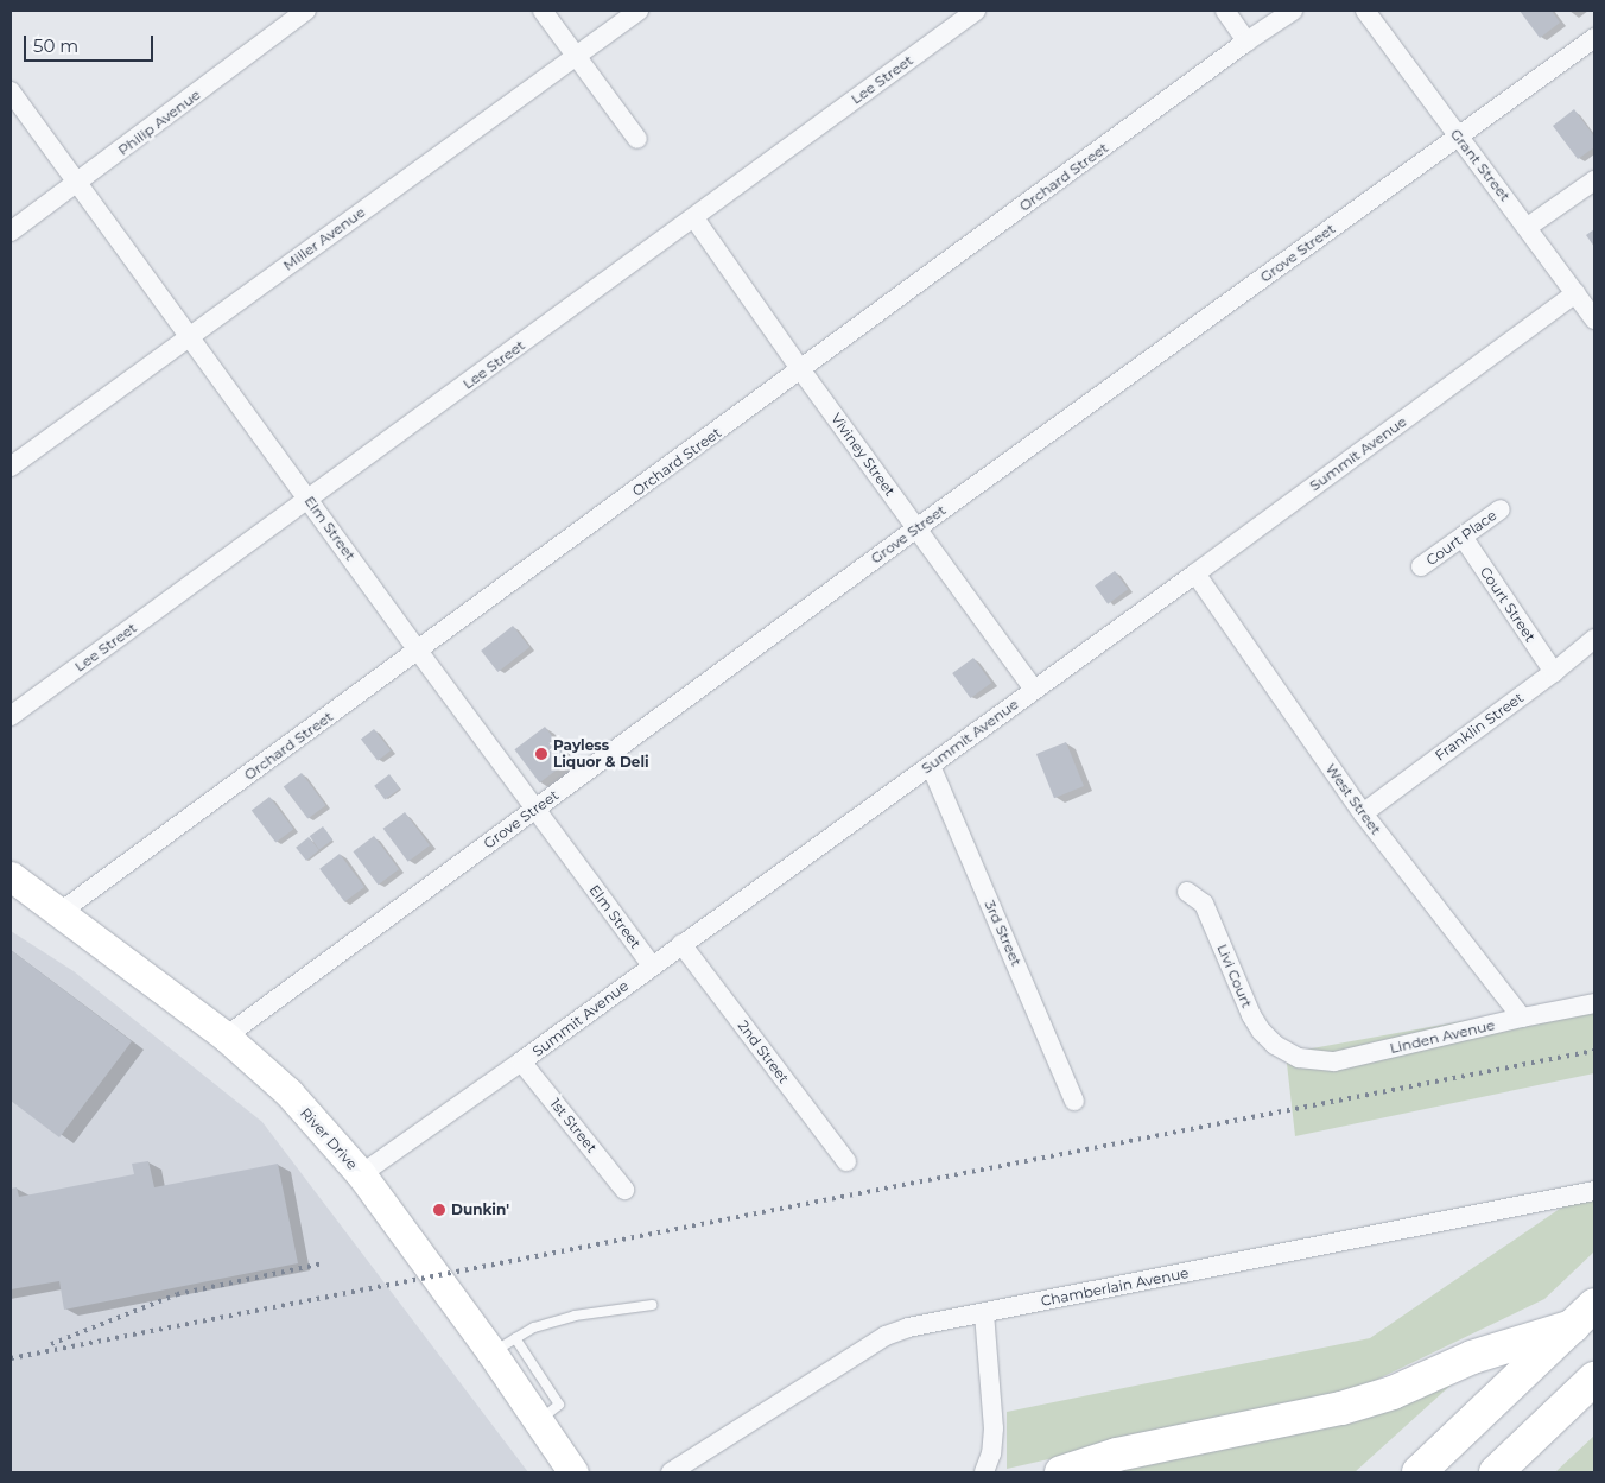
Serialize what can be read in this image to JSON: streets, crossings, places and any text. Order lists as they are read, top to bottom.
{
  "streets": {
    "main road": ["River Drive"],
    "street": [
      "Lee Street",
      "Philip Avenue",
      "Grant Street",
      "Orchard Street",
      "Miller Avenue",
      "Grove Street",
      "Summit Avenue",
      "Viviney Street",
      "Elm Street",
      "Court Place",
      "Court Street",
      "Franklin Street",
      "West Street",
      "3rd Street",
      "Livi Court",
      "Linden Avenue",
      "2nd Street",
      "1st Street",
      "Chamberlain Avenue"
    ]
  },
  "crossings": [
    ["Lee Street", "Viviney Street"],
    ["Lee Street", "Elm Street"],
    ["Philip Avenue", "Elm Street"],
    ["Grant Street", "Grove Street"],
    ["Grant Street", "Summit Avenue"],
    ["Orchard Street", "Viviney Street"],
    ["Orchard Street", "Elm Street"],
    ["Orchard Street", "River Drive"],
    ["Miller Avenue", "Elm Street"],
    ["Grove Street", "Viviney Street"],
    ["Grove Street", "Elm Street"],
    ["Grove Street", "River Drive"],
    ["Summit Avenue", "Viviney Street"],
    ["Summit Avenue", "Elm Street"],
    ["Summit Avenue", "West Street"],
    ["Summit Avenue", "3rd Street"],
    ["Summit Avenue", "2nd Street"],
    ["Summit Avenue", "1st Street"],
    ["Summit Avenue", "River Drive"],
    ["Court Place", "Court Street"],
    ["Court Street", "Franklin Street"],
    ["Franklin Street", "West Street"],
    ["West Street", "Linden Avenue"],
    ["Livi Court", "Linden Avenue"]
  ],
  "places": ["Payless Liquor & Deli", "Dunkin'"],
  "scale_bar": "50 m"
}
